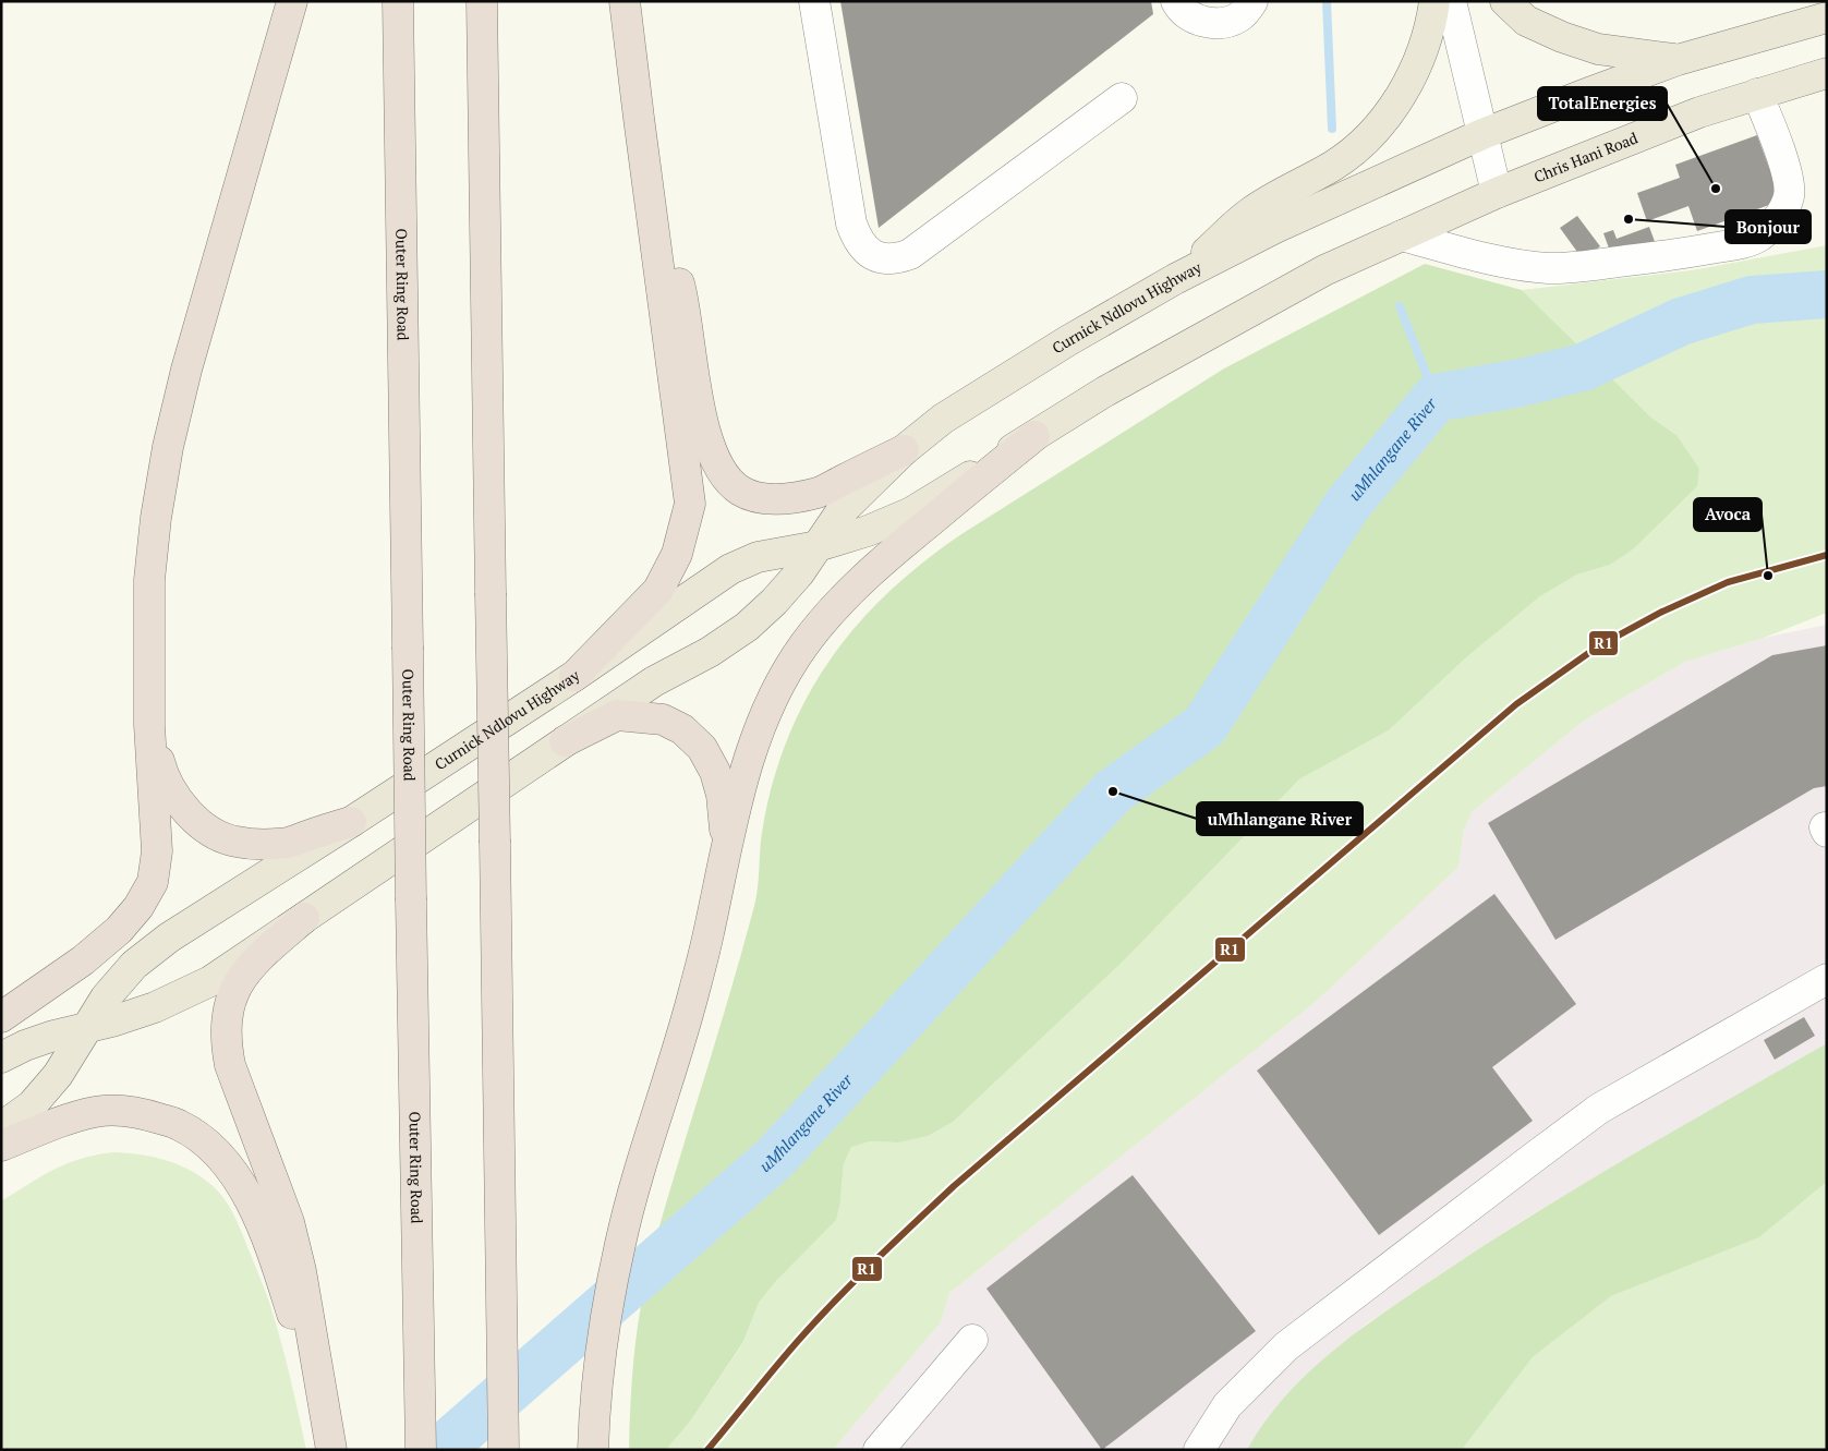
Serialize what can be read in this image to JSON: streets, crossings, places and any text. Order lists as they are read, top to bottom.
{
  "streets": {
    "highway": ["Outer Ring Road"],
    "main road": ["Chris Hani Road", "Curnick Ndlovu Highway"]
  },
  "crossings": [
    ["Chris Hani Road", "Curnick Ndlovu Highway"]
  ],
  "water": ["uMhlangane River"],
  "places": [
    "TotalEnergies",
    "Bonjour",
    "Avoca",
    "uMhlangane River"
  ],
  "lines": ["transit line R1"]
}
